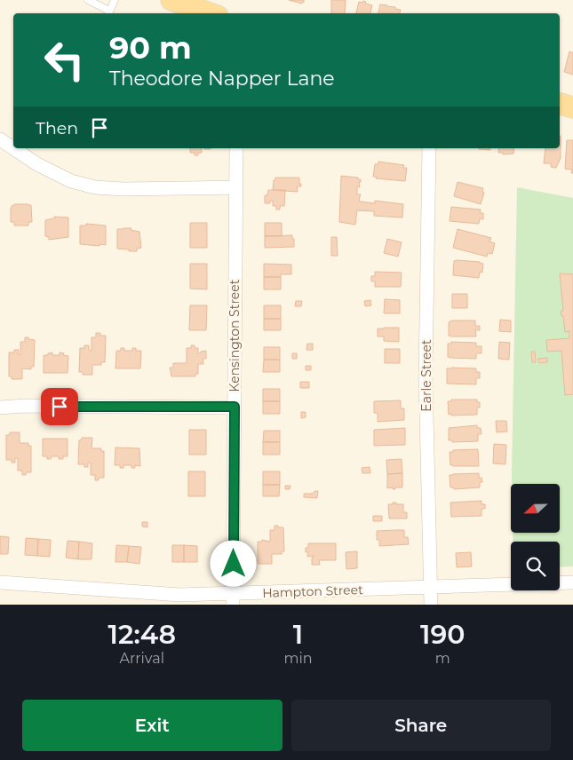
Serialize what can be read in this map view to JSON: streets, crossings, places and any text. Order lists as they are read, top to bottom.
{
  "streets": {
    "street": ["Kensington Street", "Earle Street", "Hampton Street"]
  },
  "crossings": [
    ["Kensington Street", "Hampton Street"],
    ["Earle Street", "Hampton Street"]
  ],
  "north": "left",
  "page": {
    "turn": ["90 m", "Theodore Napper Lane"],
    "then": "Then",
    "eta": [
      "12:48",
      "Arrival",
      "1",
      "min",
      "190",
      "m"
    ],
    "buttons": ["Exit", "Share"]
  }
}
